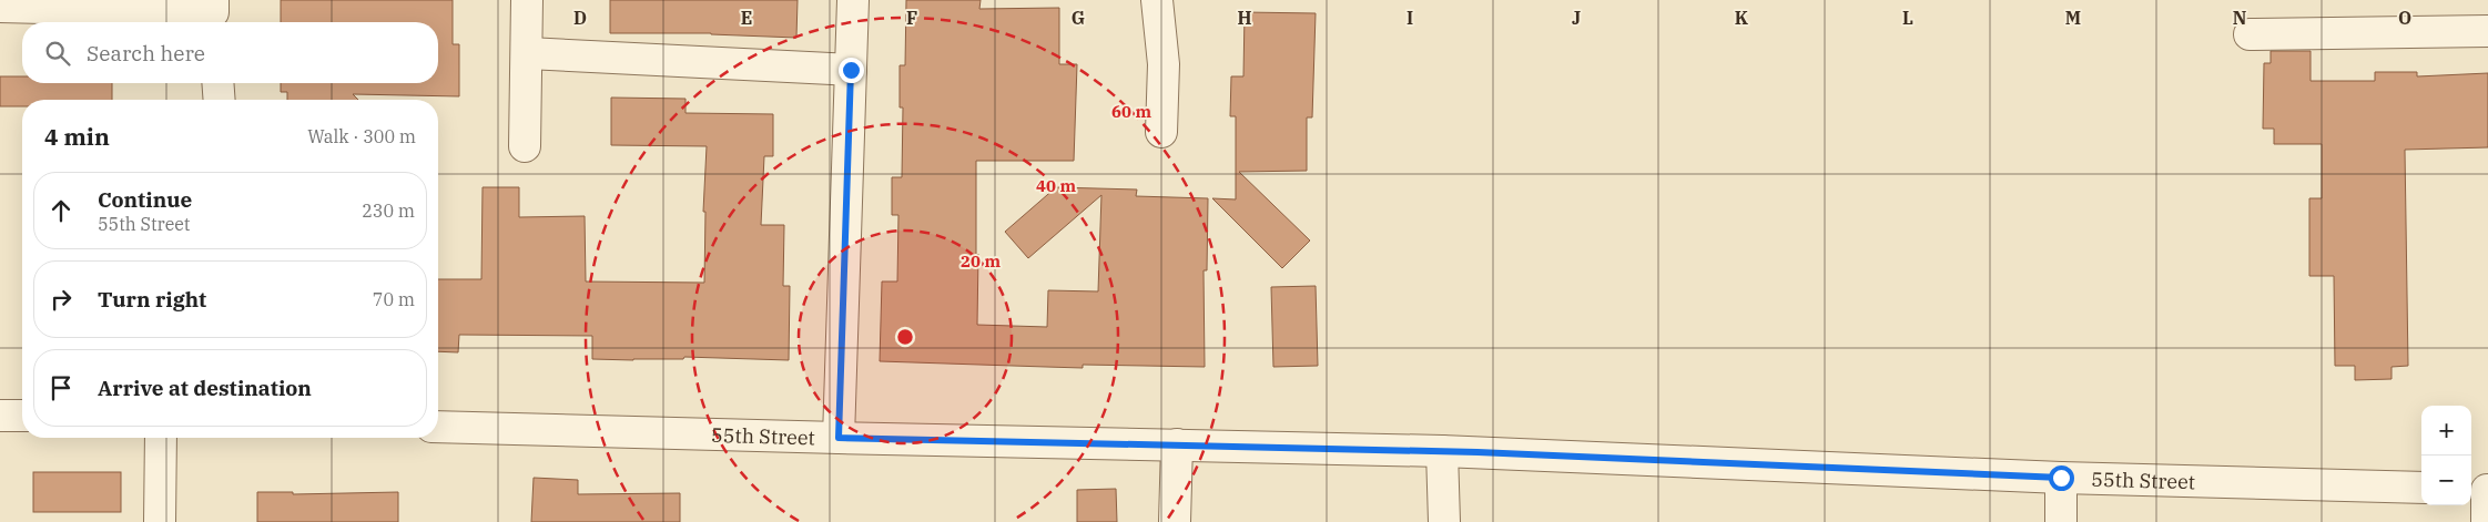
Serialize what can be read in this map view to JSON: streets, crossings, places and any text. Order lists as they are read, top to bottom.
{
  "streets": {
    "street": ["55th Street"]
  },
  "page": {
    "search": "Search here",
    "heading": ["4 min", "Walk · 300 m"],
    "list": [
      ["Continue", "55th Street", "230 m"],
      ["Turn right", "70 m"],
      "Arrive at destination"
    ],
    "map_buttons": ["+", "−"]
  },
  "grid": {
    "columns": [
      "D",
      "E",
      "F",
      "G",
      "H",
      "I",
      "J",
      "K",
      "L",
      "M",
      "N",
      "O"
    ]
  },
  "rings": ["60 m", "40 m", "20 m"]
}
